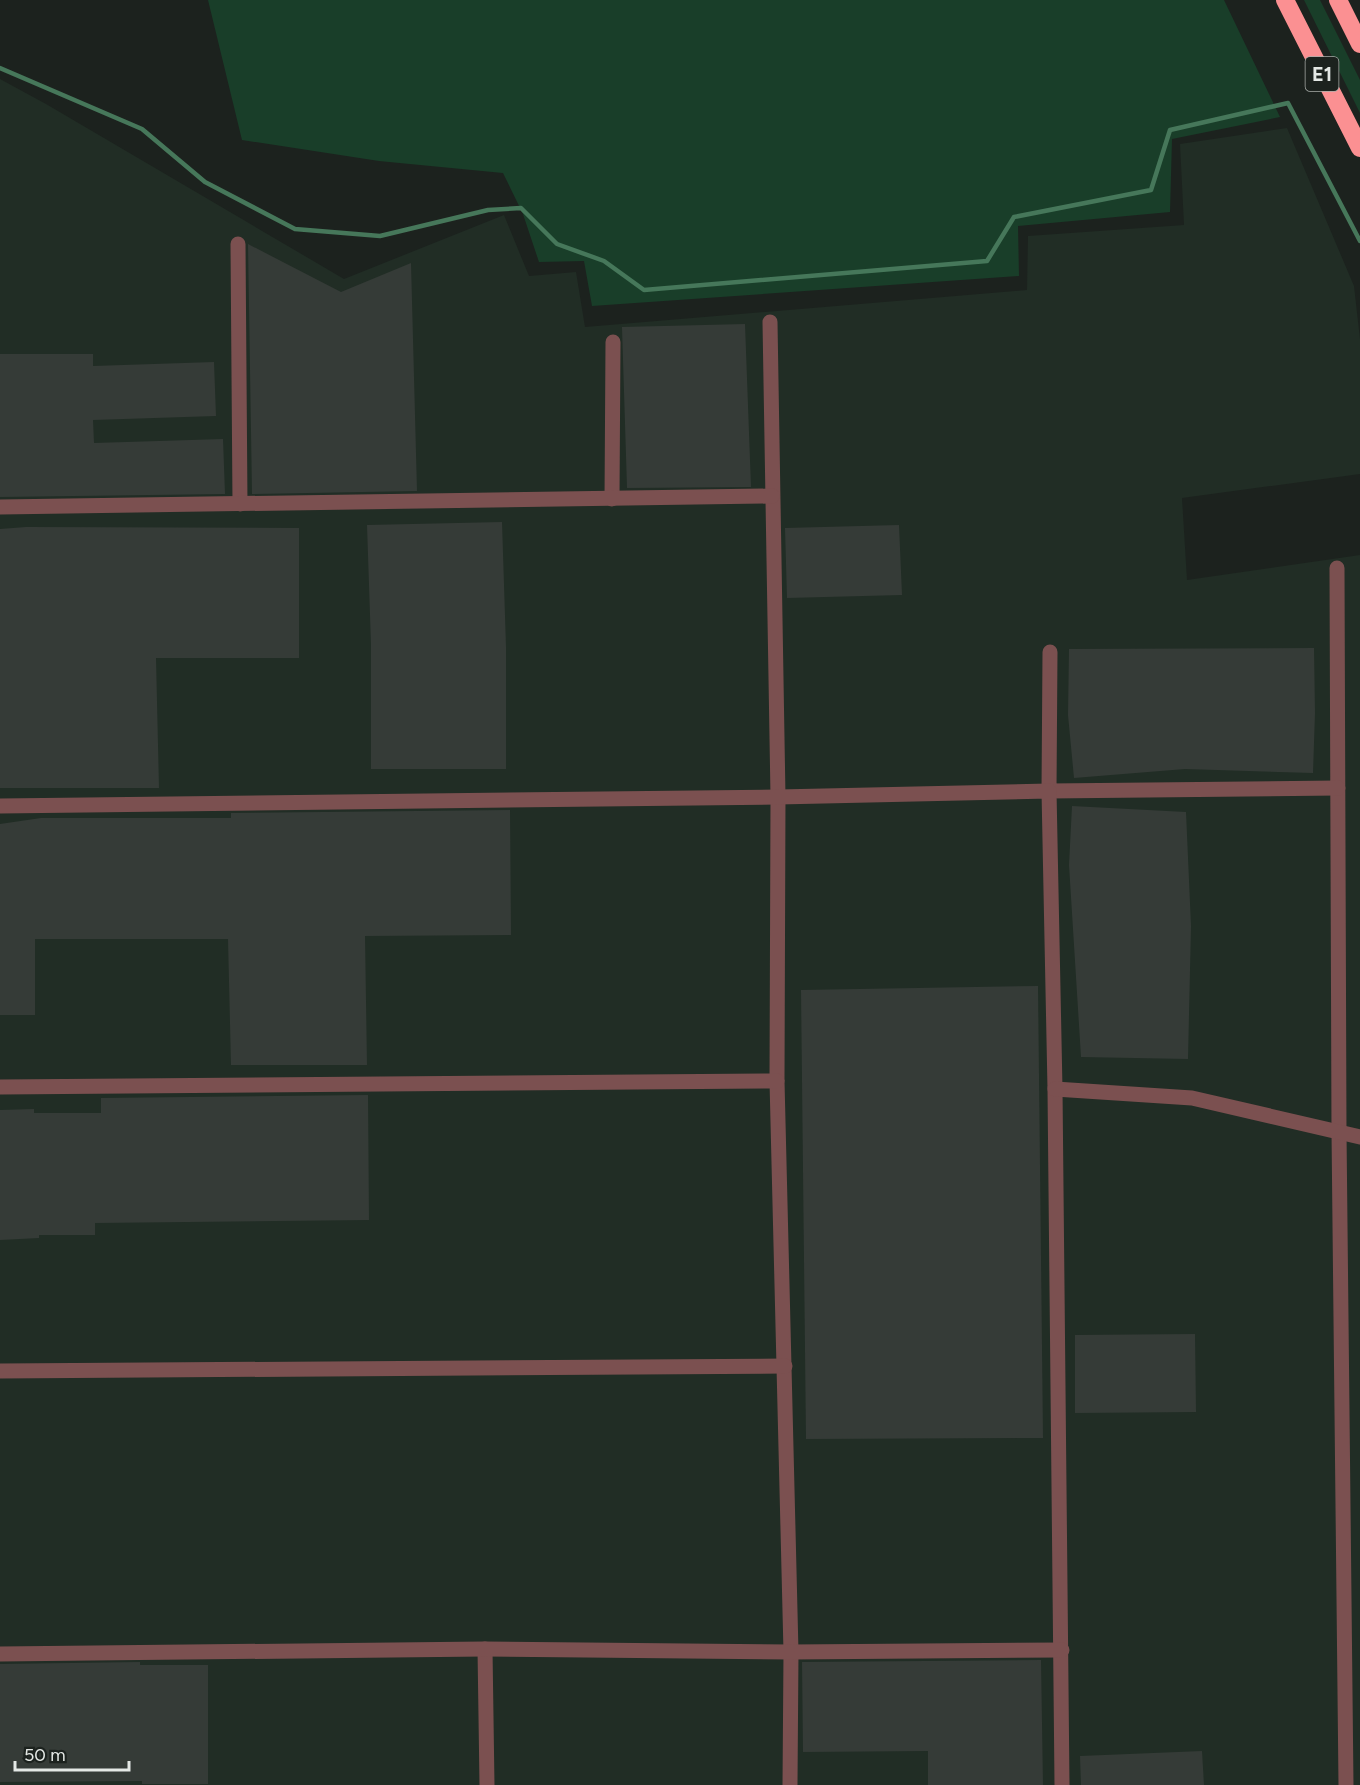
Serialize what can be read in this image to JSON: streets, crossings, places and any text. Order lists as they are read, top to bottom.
{
  "streets": {
    "highway": ["E1"]
  },
  "scale_bar": "50 m"
}
